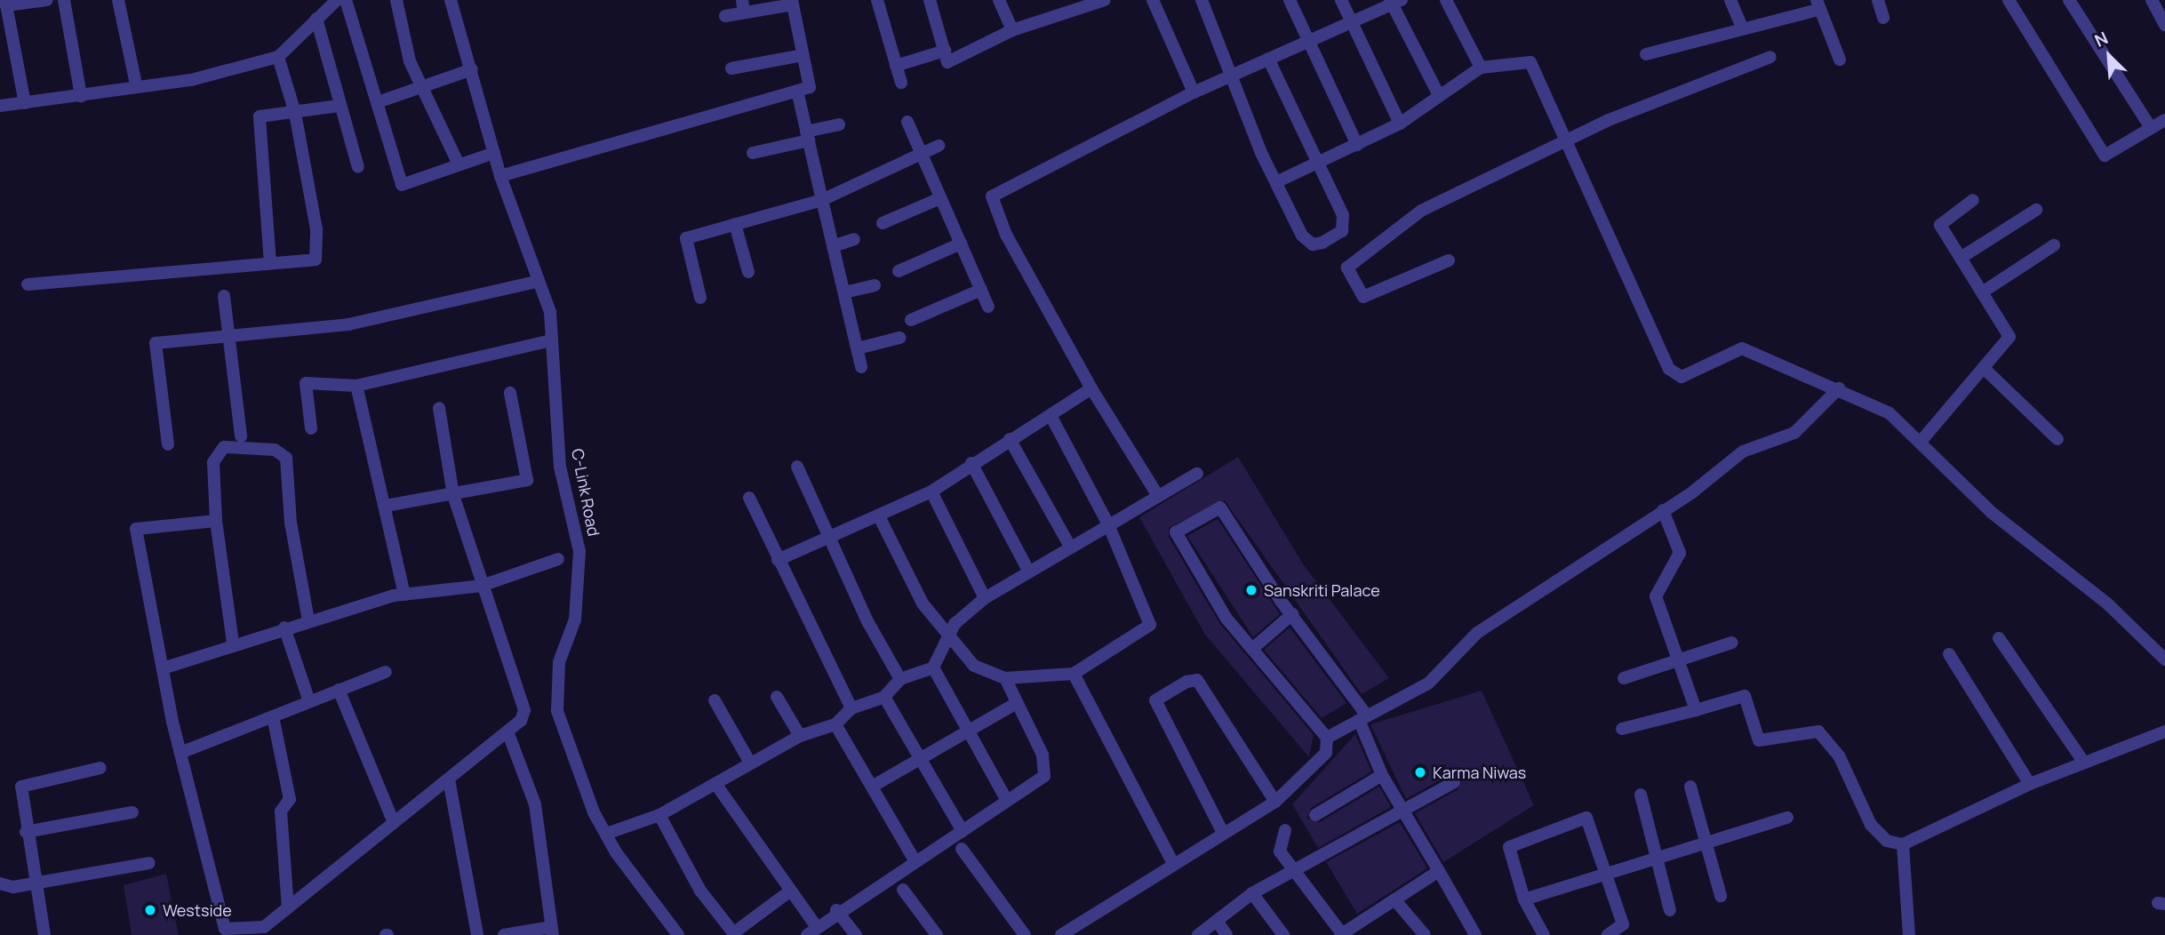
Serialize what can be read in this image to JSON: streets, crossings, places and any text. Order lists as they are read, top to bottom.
{
  "streets": {
    "street": ["C-Link Road"]
  },
  "places": ["Sanskriti Palace", "Karma Niwas", "Westside"],
  "north": "top left"
}
